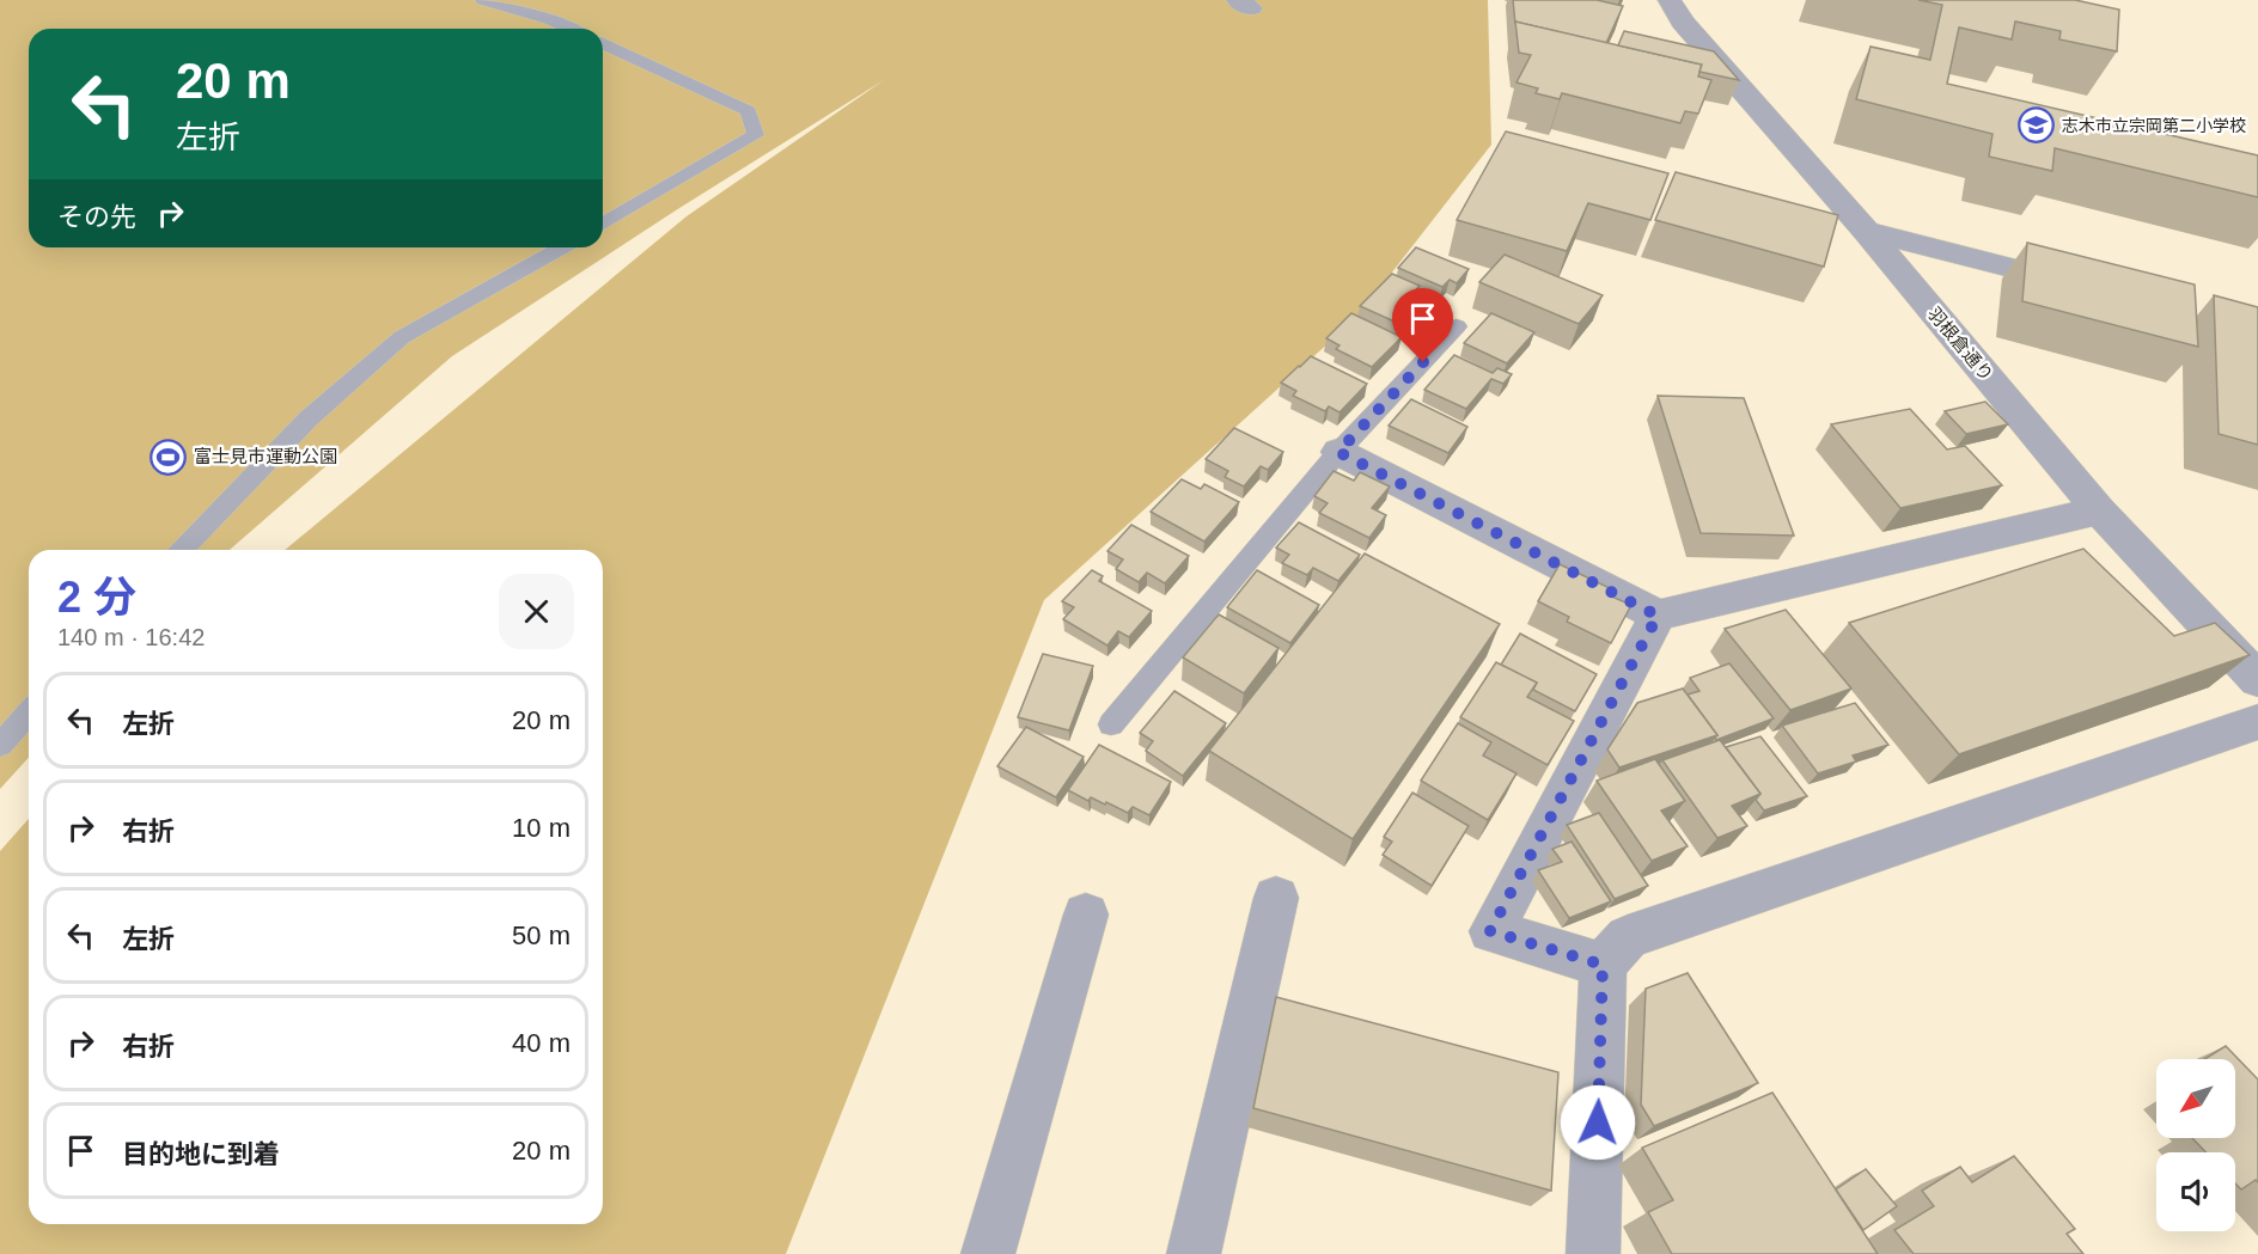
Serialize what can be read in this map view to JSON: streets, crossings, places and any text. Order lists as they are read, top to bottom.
{
  "streets": {
    "street": ["羽根倉通り"]
  },
  "places": {
    "school or university": ["志木市立宗岡第二小学校"],
    "sports": ["富士見市運動公園"]
  },
  "north": "bottom left",
  "page": {
    "turn": ["20 m", "左折"],
    "then": "その先",
    "heading": ["2 分", "140 m · 16:42"],
    "list": [
      {
        "name": "左折",
        "value": "20 m"
      },
      {
        "name": "右折",
        "value": "10 m"
      },
      {
        "name": "左折",
        "value": "50 m"
      },
      {
        "name": "右折",
        "value": "40 m"
      },
      {
        "name": "目的地に到着",
        "value": "20 m"
      }
    ]
  }
}
